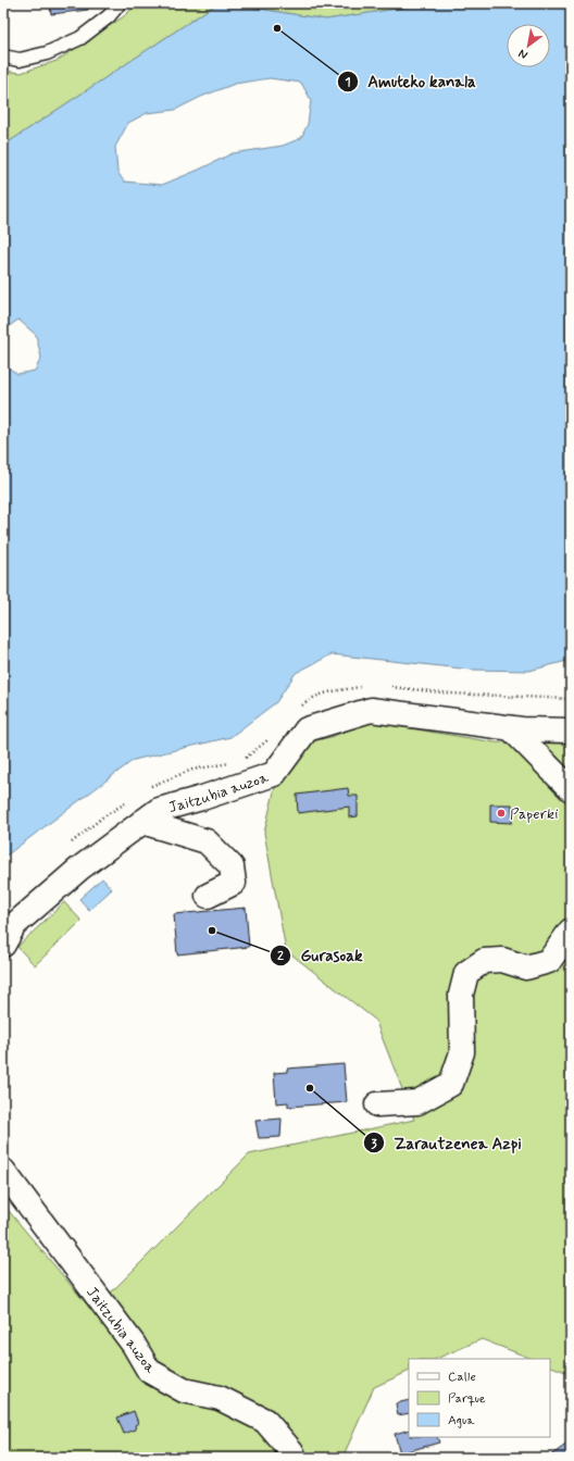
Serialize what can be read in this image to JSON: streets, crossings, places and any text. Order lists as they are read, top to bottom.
{
  "streets": {
    "street": ["Jaitzubia auzoa"]
  },
  "places": [
    "Amuteko kanala",
    "Paperki",
    "Gurasoak",
    "Zarautzenea Azpi"
  ],
  "legend": ["Calle", "Parque", "Agua"],
  "north": "bottom left"
}
